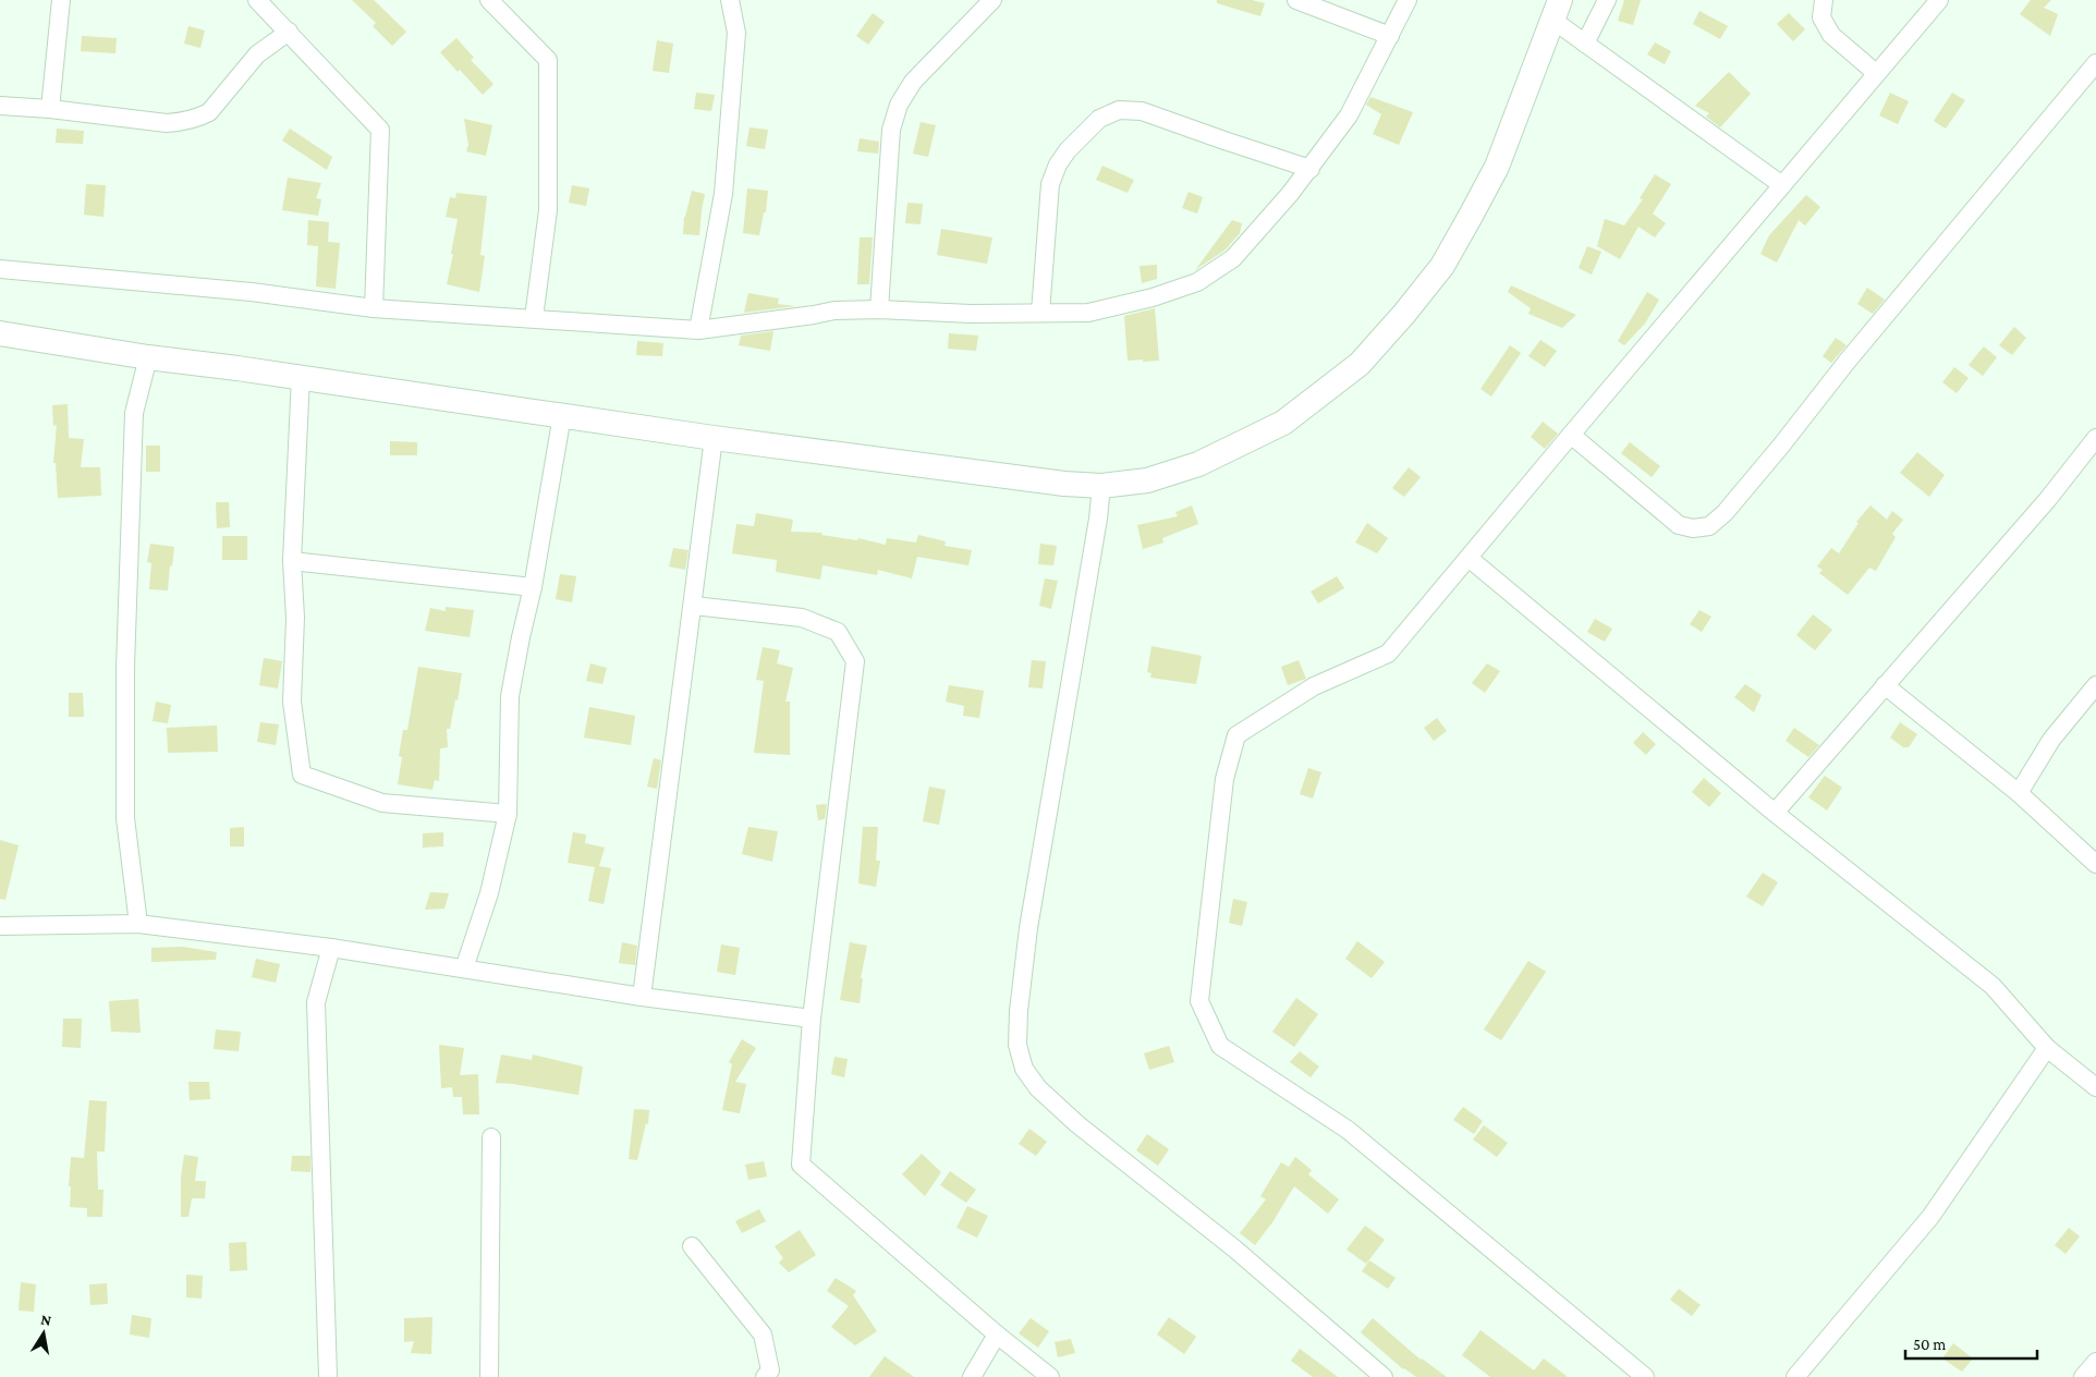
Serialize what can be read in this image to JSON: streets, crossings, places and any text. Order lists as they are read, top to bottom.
{
  "scale_bar": "50 m",
  "north": "top"
}
